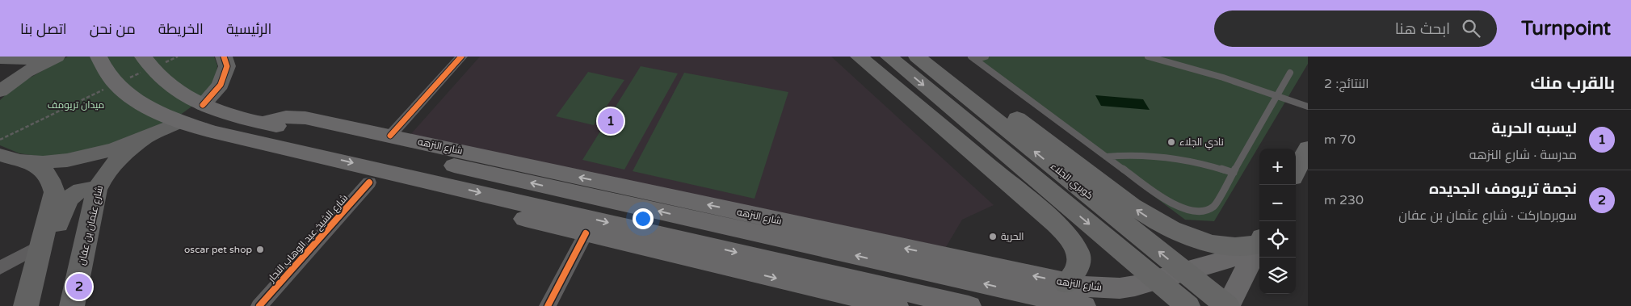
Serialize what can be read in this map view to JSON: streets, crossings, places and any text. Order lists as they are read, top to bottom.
{
  "streets": {
    "highway": ["كوبري الجلاء"],
    "main road": ["شارع النزهه", "شارع عثمان بن عفان"],
    "street": ["شارع الشيخ عبد الوهاب النجار"]
  },
  "parks": ["ميدان تريومف"],
  "places": ["نادي الجلاء", "الحرية", "oscar pet shop"],
  "page": {
    "header": "Turnpoint",
    "search": "ابحث هنا",
    "nav": [
      "الرئيسية",
      "الخريطة",
      "من نحن",
      "اتصل بنا"
    ],
    "heading": ["بالقرب منك", "النتائج: 2"],
    "pins": ["1", "2"],
    "list": [
      {
        "mark": "1",
        "name": "ليسبه الحرية",
        "note": "مدرسة · شارع النزهه",
        "value": "70 m"
      },
      {
        "mark": "2",
        "name": "نجمة تريومف الجديده",
        "note": "سوبرماركت · شارع عثمان بن عفان",
        "value": "230 m"
      }
    ],
    "map_buttons": ["+", "−"]
  }
}
